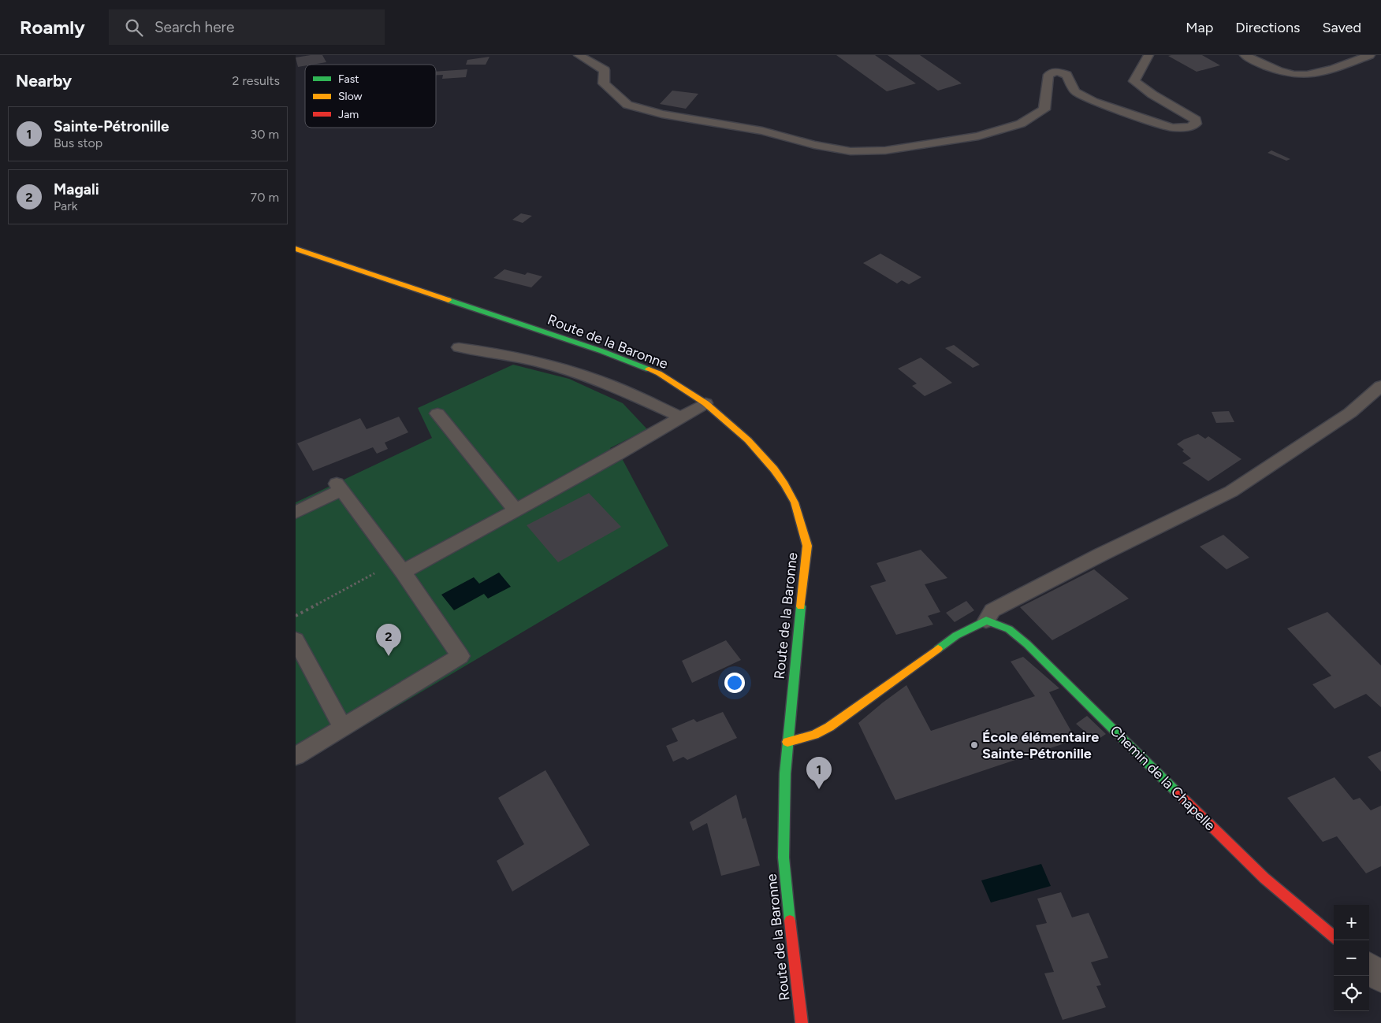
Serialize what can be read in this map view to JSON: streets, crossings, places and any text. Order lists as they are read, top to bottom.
{
  "streets": {
    "main road": ["Route de la Baronne", "Chemin de la Chapelle"]
  },
  "places": ["École élémentaire Sainte-Pétronille"],
  "legend": ["Fast", "Slow", "Jam"],
  "page": {
    "header": "Roamly",
    "search": "Search here",
    "nav": ["Map", "Directions", "Saved"],
    "heading": ["Nearby", "2 results"],
    "list": [
      {
        "mark": "1",
        "name": "Sainte-Pétronille",
        "note": "Bus stop",
        "value": "30 m"
      },
      {
        "mark": "2",
        "name": "Magali",
        "note": "Park",
        "value": "70 m"
      }
    ],
    "pins": ["2", "1"],
    "map_buttons": ["+", "−"]
  }
}
